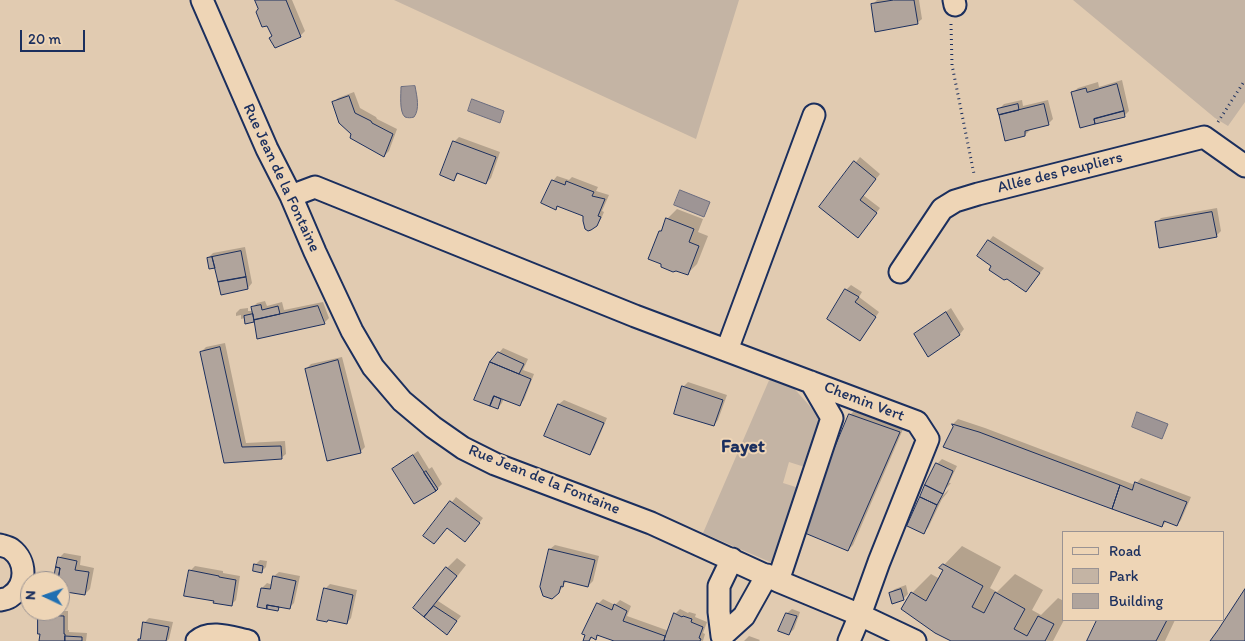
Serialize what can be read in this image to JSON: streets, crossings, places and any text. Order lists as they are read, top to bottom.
{
  "streets": {
    "street": ["Allée des Peupliers", "Rue Jean de la Fontaine", "Chemin Vert"]
  },
  "crossings": [
    ["Rue Jean de la Fontaine", "Chemin Vert"]
  ],
  "districts": ["Fayet"],
  "legend": ["Road", "Park", "Building"],
  "scale_bar": "20 m",
  "north": "left"
}
